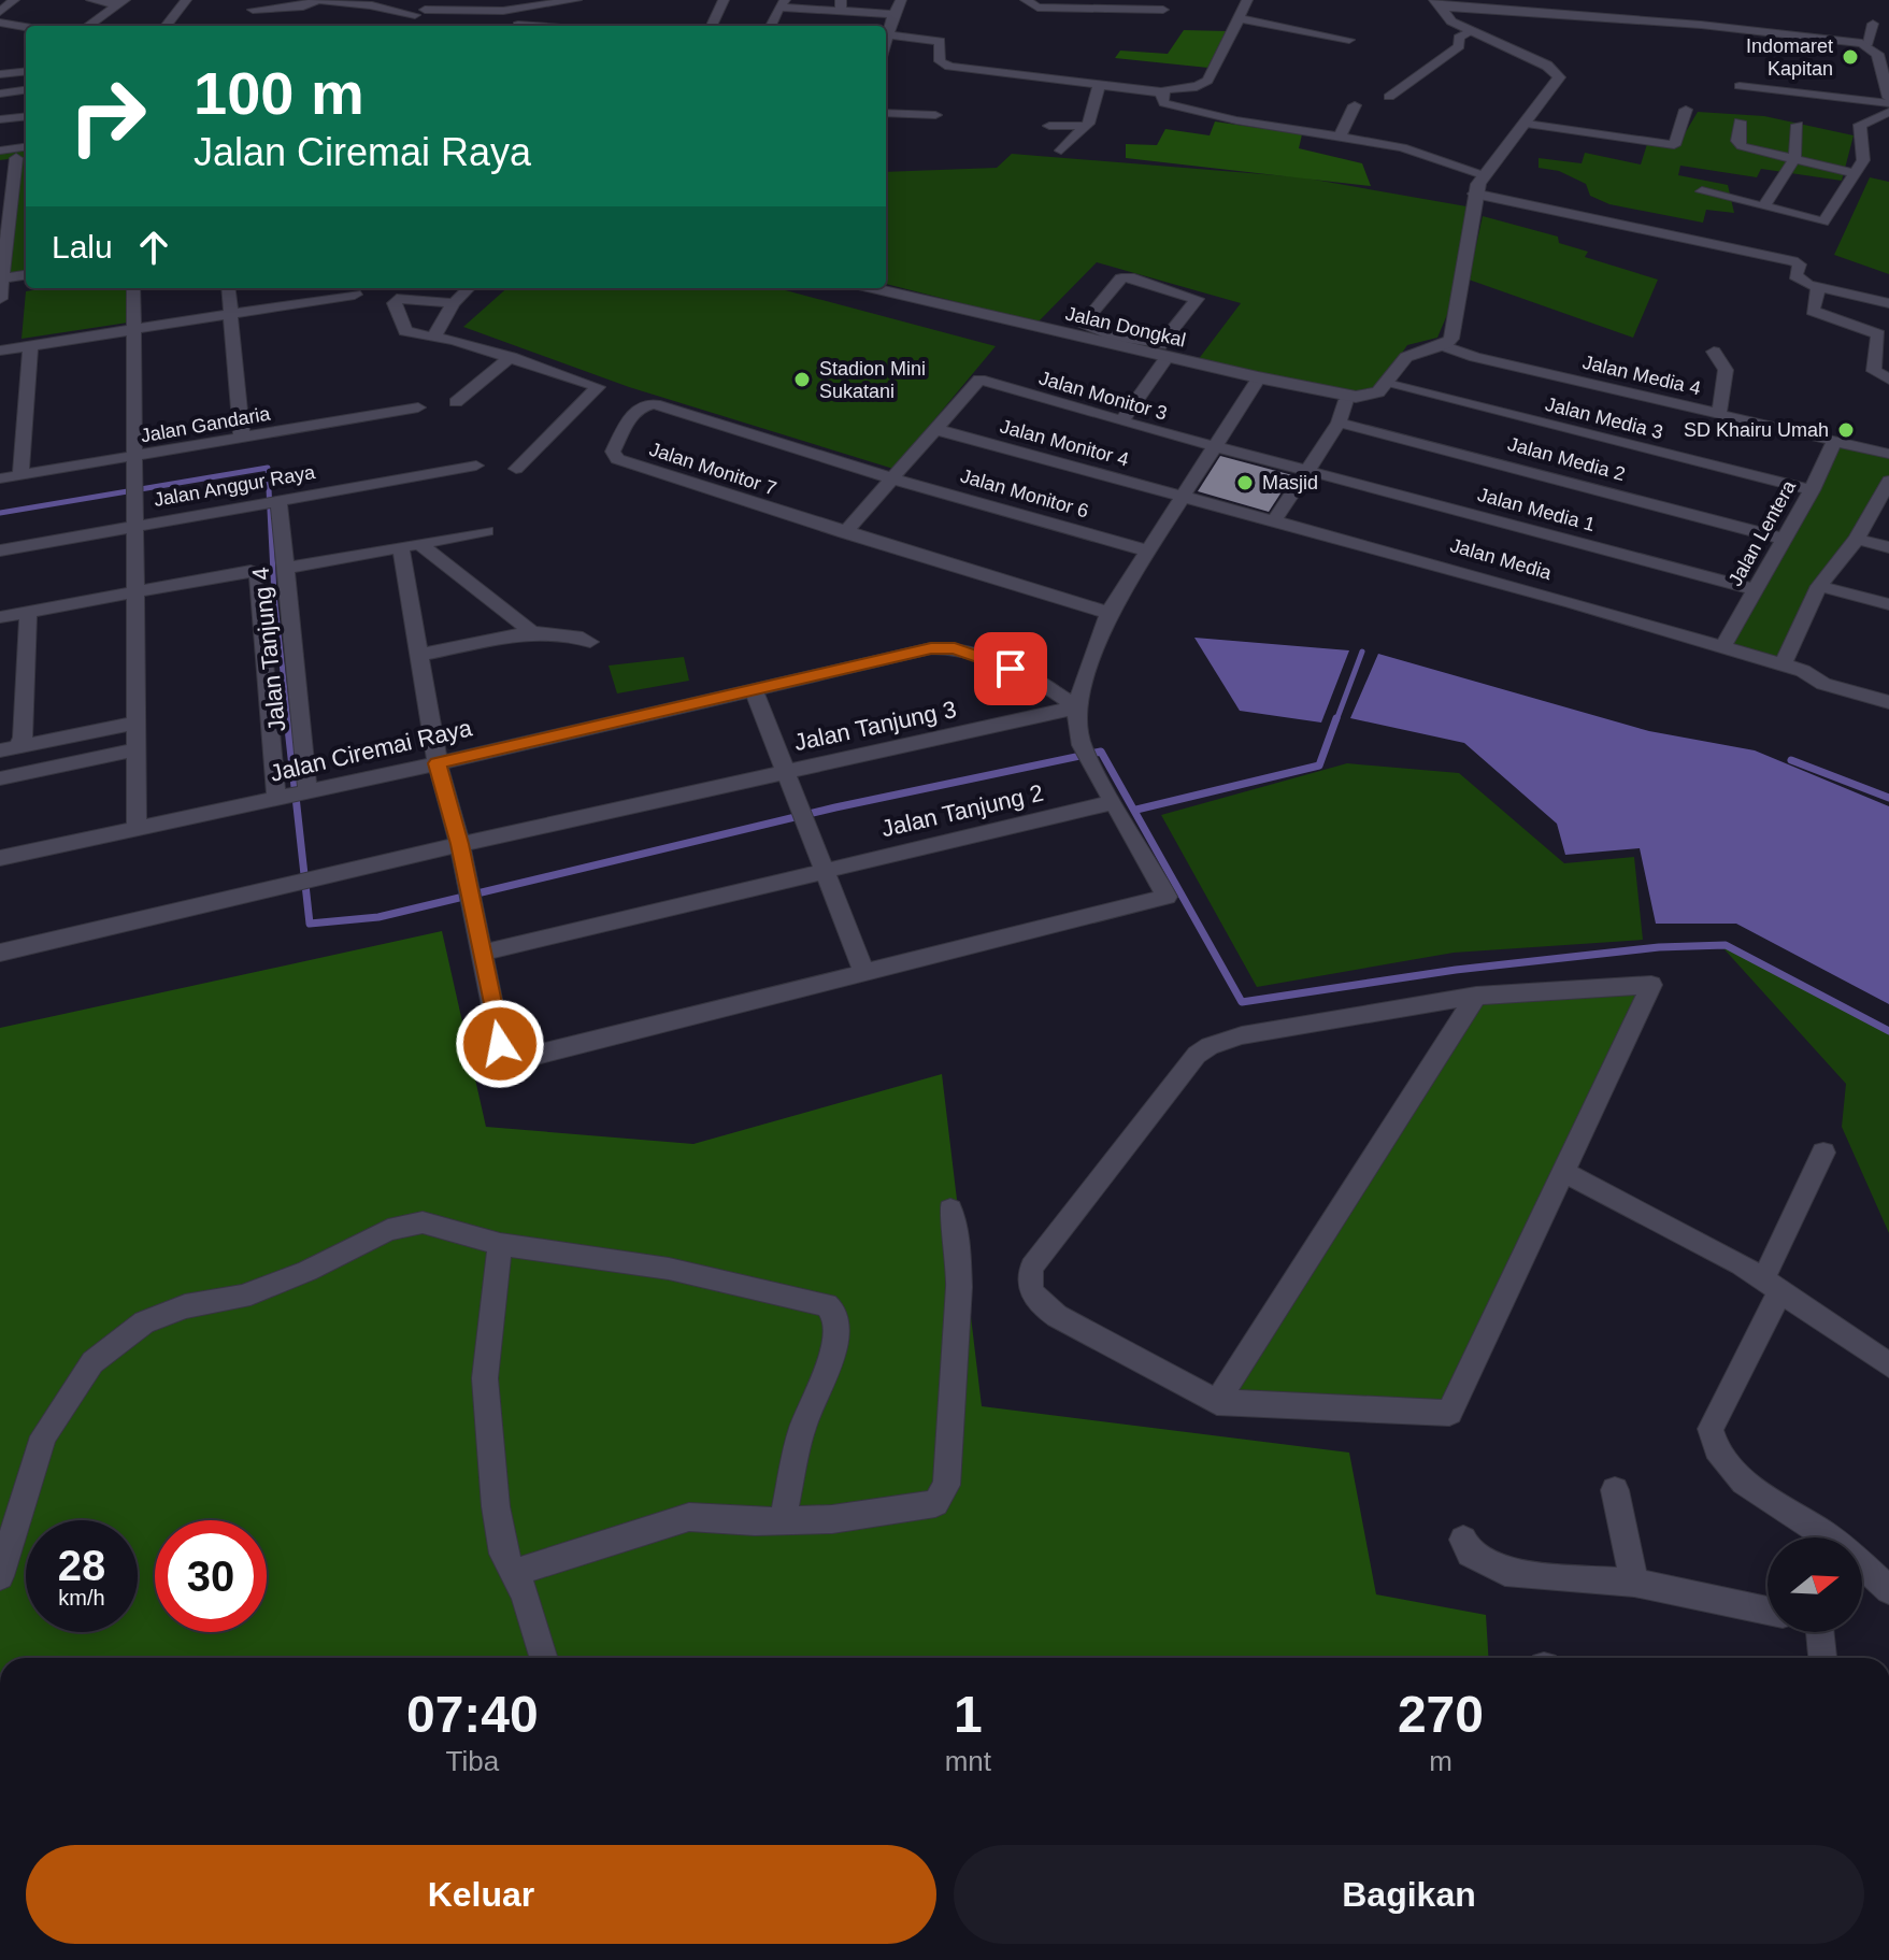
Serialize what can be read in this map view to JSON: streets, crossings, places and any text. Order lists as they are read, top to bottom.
{
  "streets": {
    "street": [
      "Jalan Dongkal",
      "Jalan Media 4",
      "Jalan Monitor 3",
      "Jalan Media 3",
      "Jalan Gandaria",
      "Jalan Monitor 4",
      "Jalan Media 2",
      "Jalan Monitor 7",
      "Jalan Anggur Raya",
      "Jalan Monitor 6",
      "Jalan Media 1",
      "Jalan Lentera",
      "Jalan Media",
      "Jalan Tanjung 4",
      "Jalan Tanjung 3",
      "Jalan Ciremai Raya",
      "Jalan Tanjung 2"
    ]
  },
  "crossings": [
    ["Jalan Dongkal", "Jalan Media 3"],
    ["Jalan Media 4", "Jalan Lentera"],
    ["Jalan Monitor 3", "Jalan Monitor 4"],
    ["Jalan Monitor 3", "Jalan Media 1"],
    ["Jalan Media 3", "Jalan Lentera"],
    ["Jalan Monitor 4", "Jalan Media"],
    ["Jalan Media 2", "Jalan Lentera"],
    ["Jalan Monitor 7", "Jalan Monitor 6"],
    ["Jalan Anggur Raya", "Jalan Tanjung 4"],
    ["Jalan Media 1", "Jalan Lentera"],
    ["Jalan Lentera", "Jalan Media"],
    ["Jalan Tanjung 4", "Jalan Ciremai Raya"]
  ],
  "places": [
    "Indomaret Kapitan",
    "Stadion Mini Sukatani",
    "SD Khairu Umah",
    "Masjid"
  ],
  "north": "right",
  "page": {
    "turn": ["100 m", "Jalan Ciremai Raya"],
    "then": "Lalu",
    "speed": "28 km/h",
    "limit": "30",
    "eta": [
      "07:40",
      "Tiba",
      "1",
      "mnt",
      "270",
      "m"
    ],
    "buttons": ["Keluar", "Bagikan"]
  }
}
